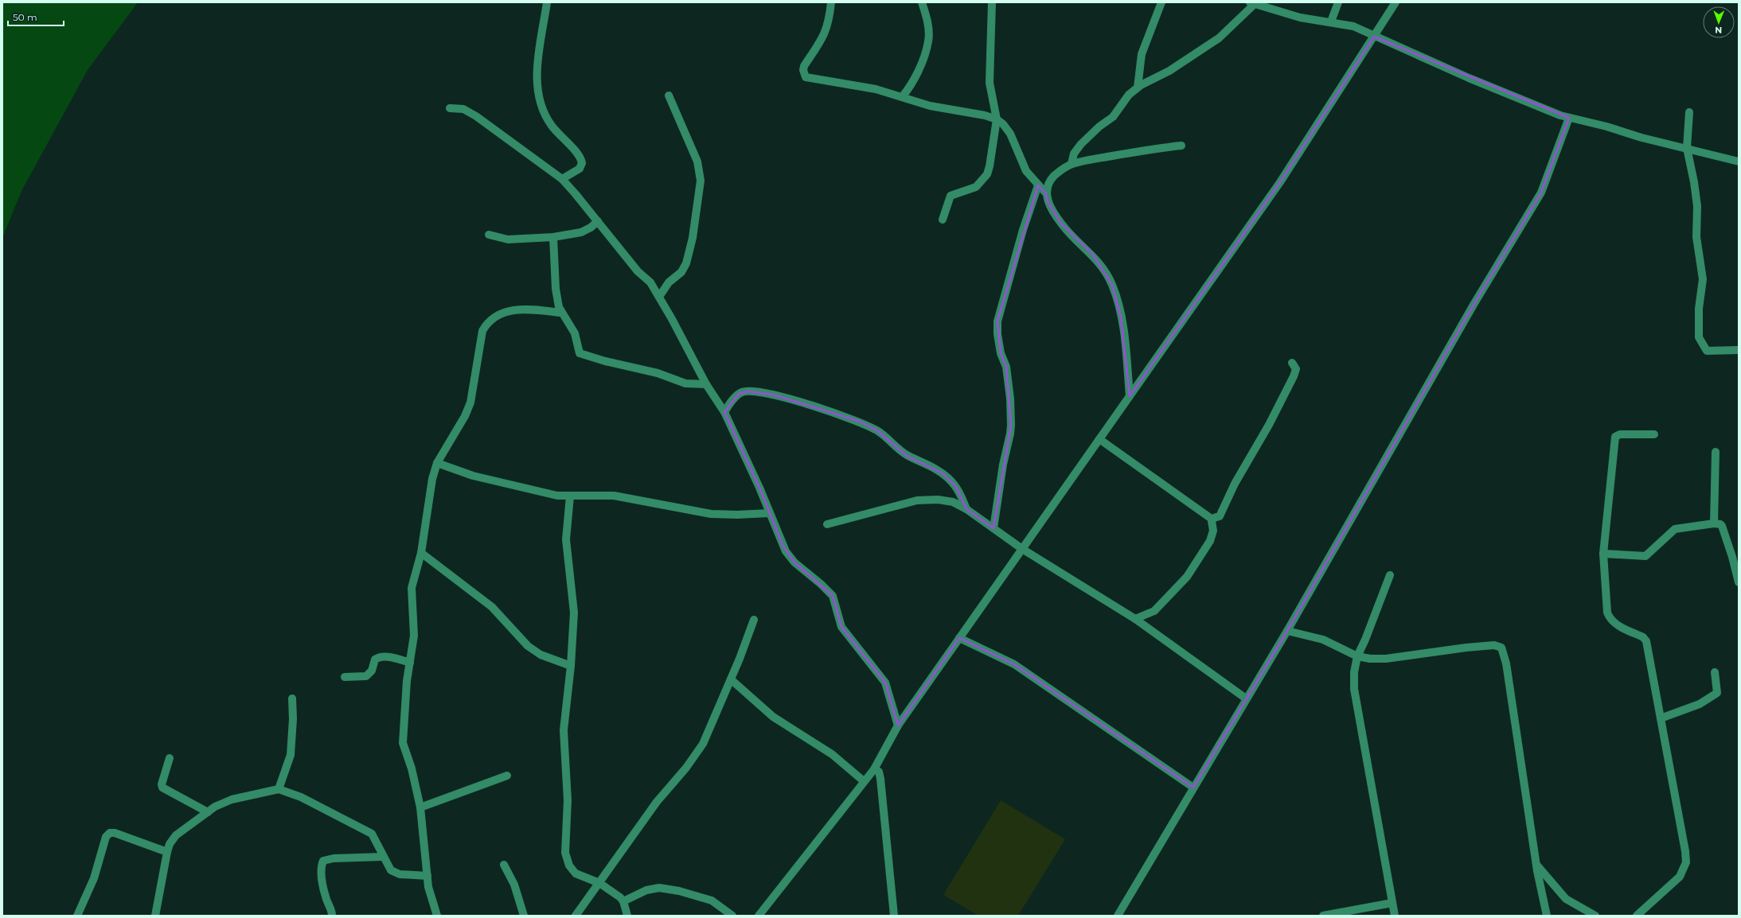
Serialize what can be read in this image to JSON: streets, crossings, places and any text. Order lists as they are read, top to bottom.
{
  "scale_bar": "50 m",
  "north": "bottom"
}
